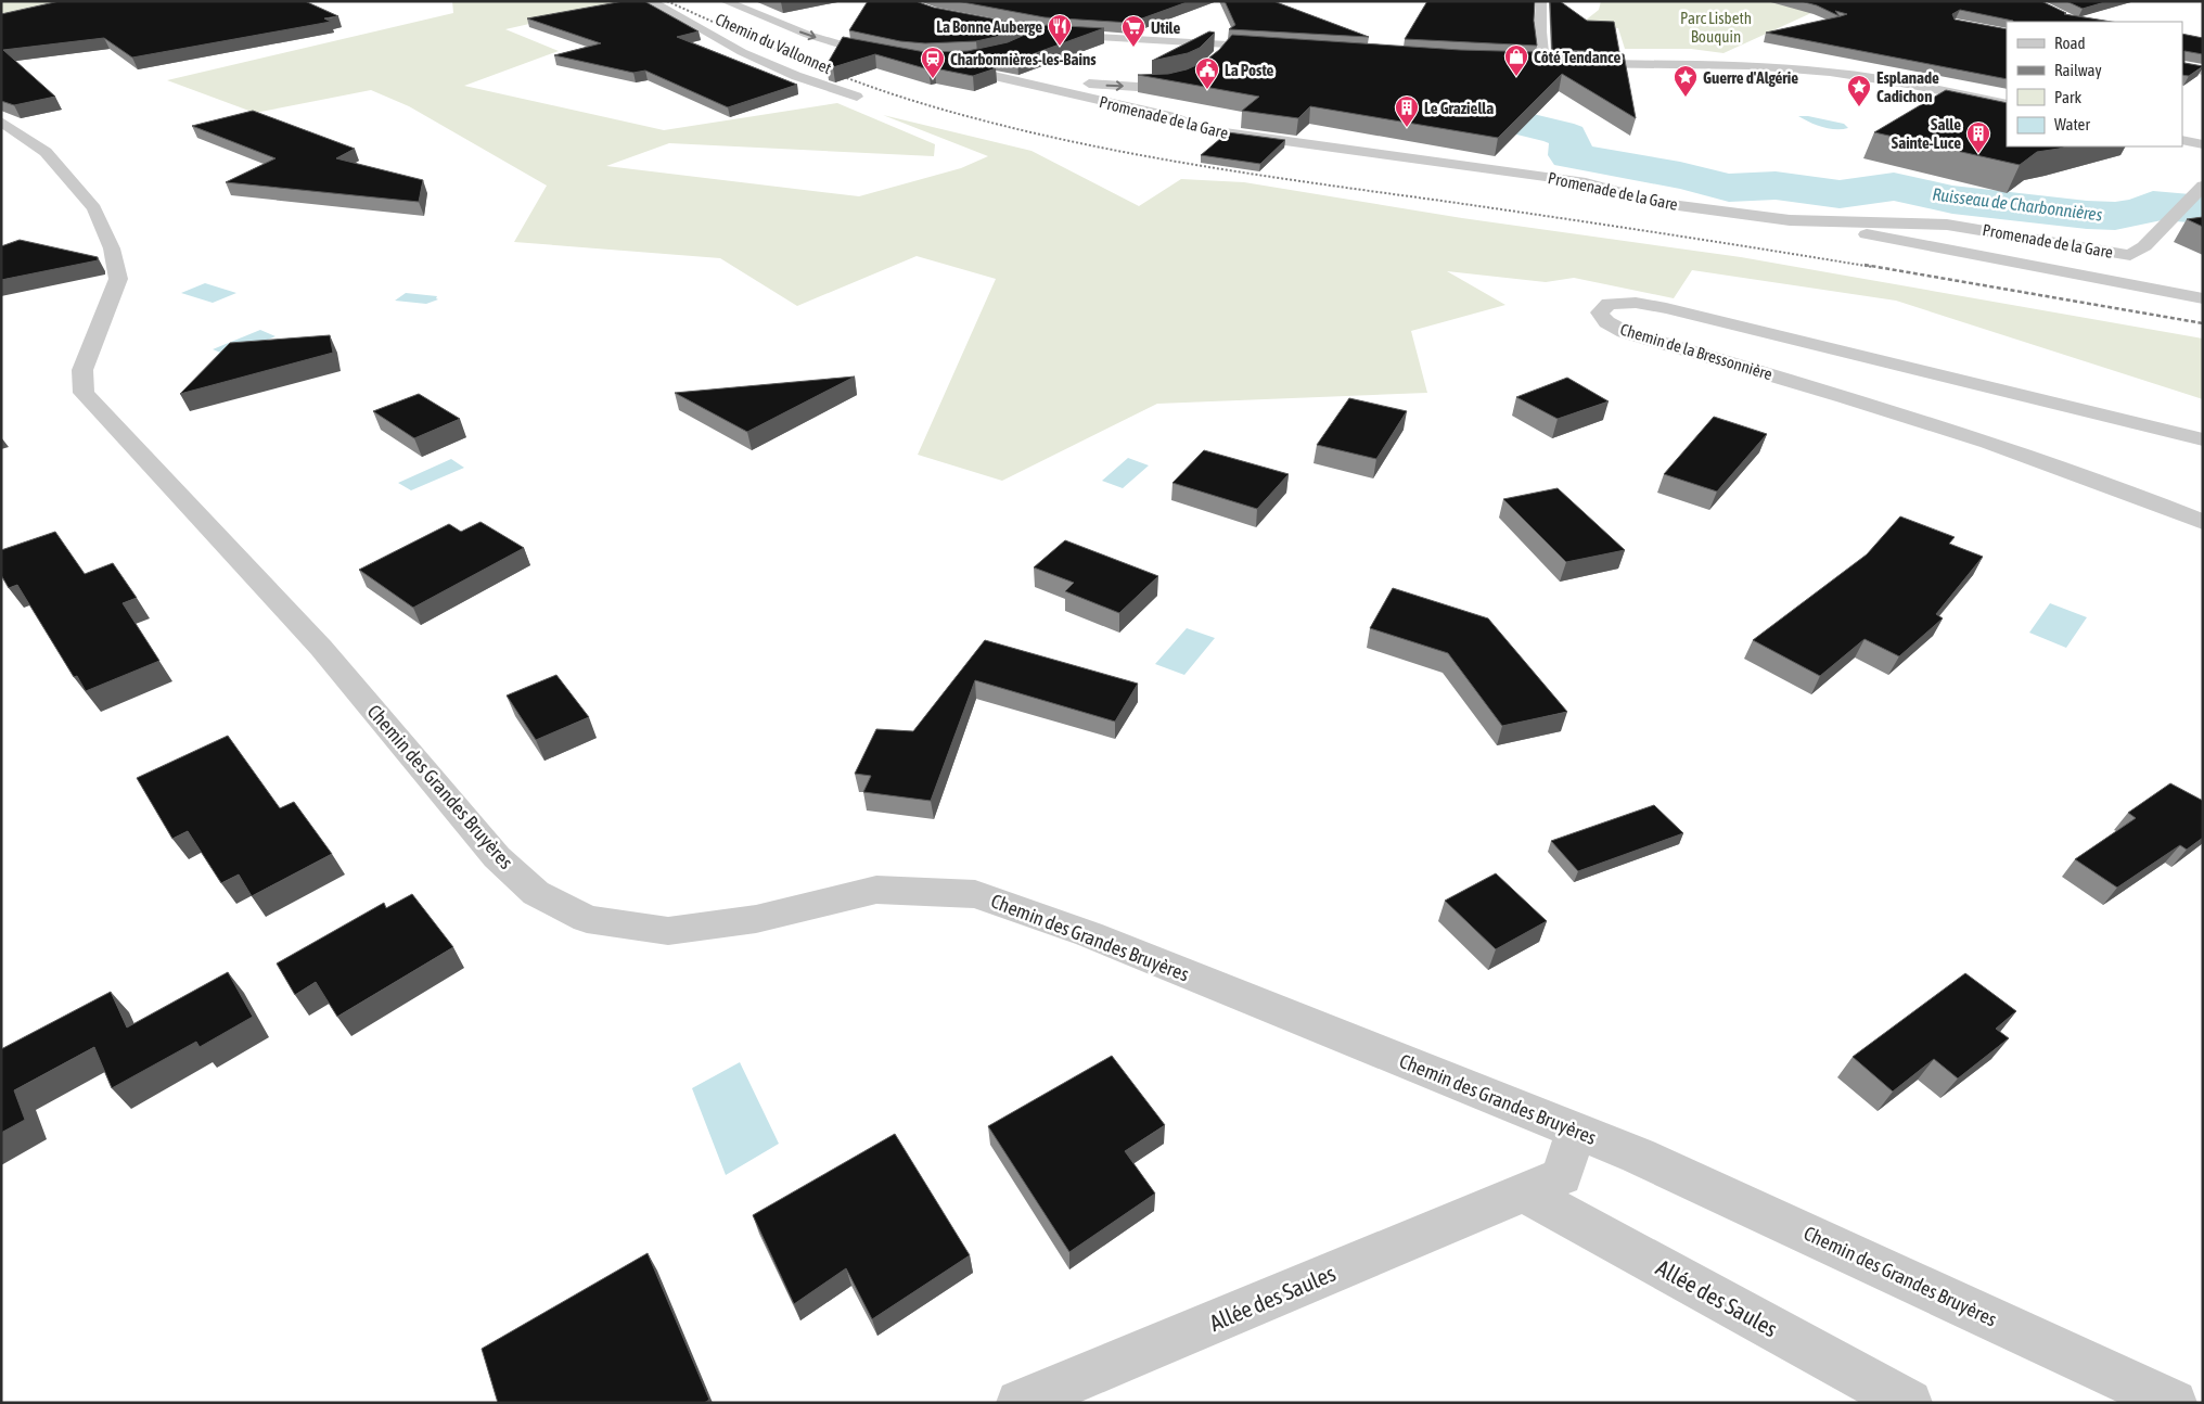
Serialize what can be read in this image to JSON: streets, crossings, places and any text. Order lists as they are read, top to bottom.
{
  "streets": {
    "street": [
      "Chemin du Vallonnet",
      "Promenade de la Gare",
      "Chemin de la Bressonnière",
      "Chemin des Grandes Bruyères",
      "Allée des Saules"
    ]
  },
  "crossings": [
    ["Chemin des Grandes Bruyères", "Allée des Saules"]
  ],
  "water": ["Ruisseau de Charbonnières"],
  "parks": ["Parc Lisbeth Bouquin"],
  "places": {
    "restaurant": ["La Bonne Auberge"],
    "supermarket": ["Utile"],
    "shop": ["Côté Tendance"],
    "station": ["Charbonnières-les-Bains"],
    "public building": ["La Poste"],
    "place": ["Guerre d'Algérie", "Esplanade Cadichon"],
    "building": ["Le Graziella", "Salle Sainte-Luce"]
  },
  "legend": [
    "Road",
    "Railway",
    "Park",
    "Water"
  ]
}
